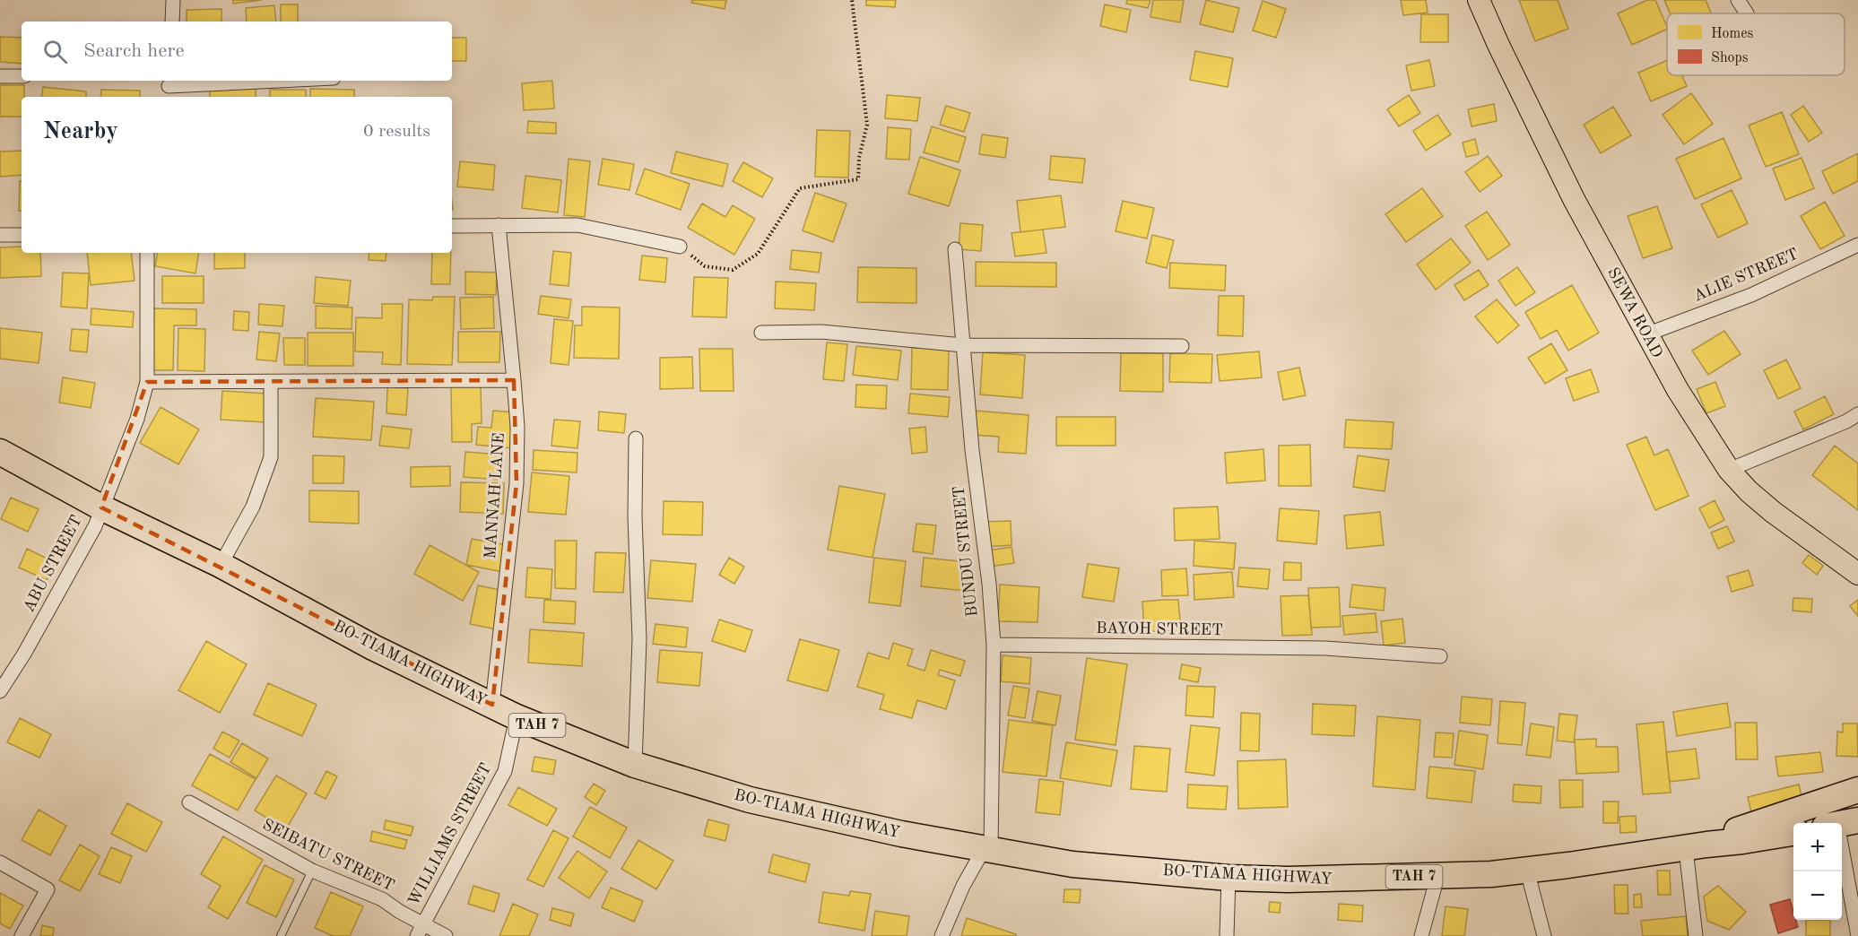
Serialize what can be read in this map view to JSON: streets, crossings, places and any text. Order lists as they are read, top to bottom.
{
  "streets": {
    "highway": ["BO-TIAMA HIGHWAY", "TAH 7"],
    "main road": ["SEWA ROAD"],
    "street": [
      "ALIE STREET",
      "MANNAH LANE",
      "BUNDU STREET",
      "ABU STREET",
      "BAYOH STREET",
      "WILLIAMS STREET",
      "SEIBATU STREET"
    ]
  },
  "crossings": [
    ["ALIE STREET", "SEWA ROAD"],
    ["MANNAH LANE", "BO-TIAMA HIGHWAY"],
    ["BUNDU STREET", "BAYOH STREET"],
    ["BUNDU STREET", "BO-TIAMA HIGHWAY"],
    ["ABU STREET", "BO-TIAMA HIGHWAY"],
    ["BO-TIAMA HIGHWAY", "WILLIAMS STREET"],
    ["WILLIAMS STREET", "SEIBATU STREET"]
  ],
  "legend": ["Homes", "Shops"],
  "page": {
    "search": "Search here",
    "heading": ["Nearby", "0 results"],
    "map_buttons": ["+", "−"]
  }
}
